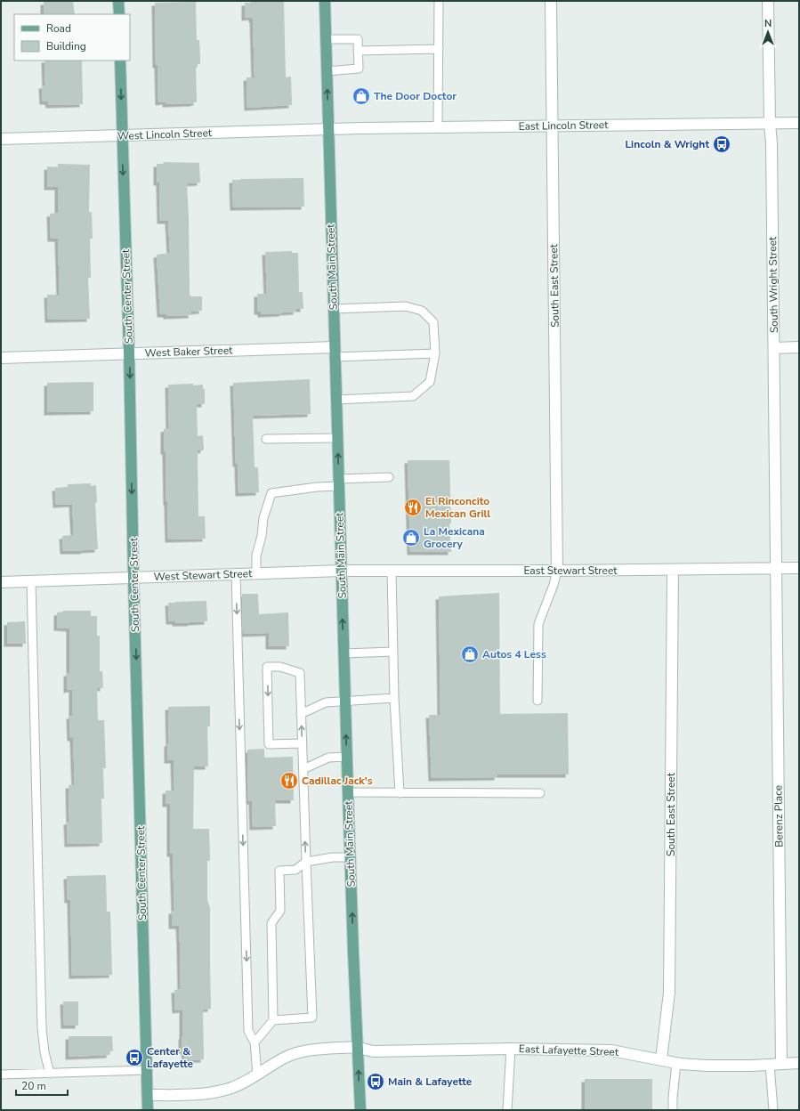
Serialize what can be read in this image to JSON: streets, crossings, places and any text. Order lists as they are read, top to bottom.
{
  "streets": {
    "main road": ["South Main Street", "South Center Street"],
    "street": [
      "East Lincoln Street",
      "West Lincoln Street",
      "South Wright Street",
      "South East Street",
      "West Baker Street",
      "East Stewart Street",
      "West Stewart Street",
      "Berenz Place",
      "East Lafayette Street"
    ]
  },
  "crossings": [
    ["East Lincoln Street", "West Lincoln Street"],
    ["East Lincoln Street", "South Main Street"],
    ["East Lincoln Street", "South Wright Street"],
    ["East Lincoln Street", "South East Street"],
    ["West Lincoln Street", "South Main Street"],
    ["West Lincoln Street", "South Center Street"],
    ["South Main Street", "West Baker Street"],
    ["South Main Street", "East Stewart Street"],
    ["South Main Street", "West Stewart Street"],
    ["South Main Street", "East Lafayette Street"],
    ["South Wright Street", "East Stewart Street"],
    ["South Wright Street", "Berenz Place"],
    ["South East Street", "East Stewart Street"],
    ["South East Street", "East Lafayette Street"],
    ["South Center Street", "West Baker Street"],
    ["South Center Street", "West Stewart Street"],
    ["South Center Street", "East Lafayette Street"],
    ["East Stewart Street", "West Stewart Street"],
    ["East Stewart Street", "Berenz Place"],
    ["Berenz Place", "East Lafayette Street"]
  ],
  "one_way": ["South Main Street", "South Center Street"],
  "places": {
    "shop": ["The Door Doctor", "La Mexicana Grocery", "Autos 4 Less"],
    "bus stop": ["Lincoln & Wright", "Center & Lafayette", "Main & Lafayette"],
    "restaurant": ["El Rinconcito Mexican Grill", "Cadillac Jack's"]
  },
  "legend": ["Road", "Building"],
  "scale_bar": "20 m",
  "north": "top"
}
